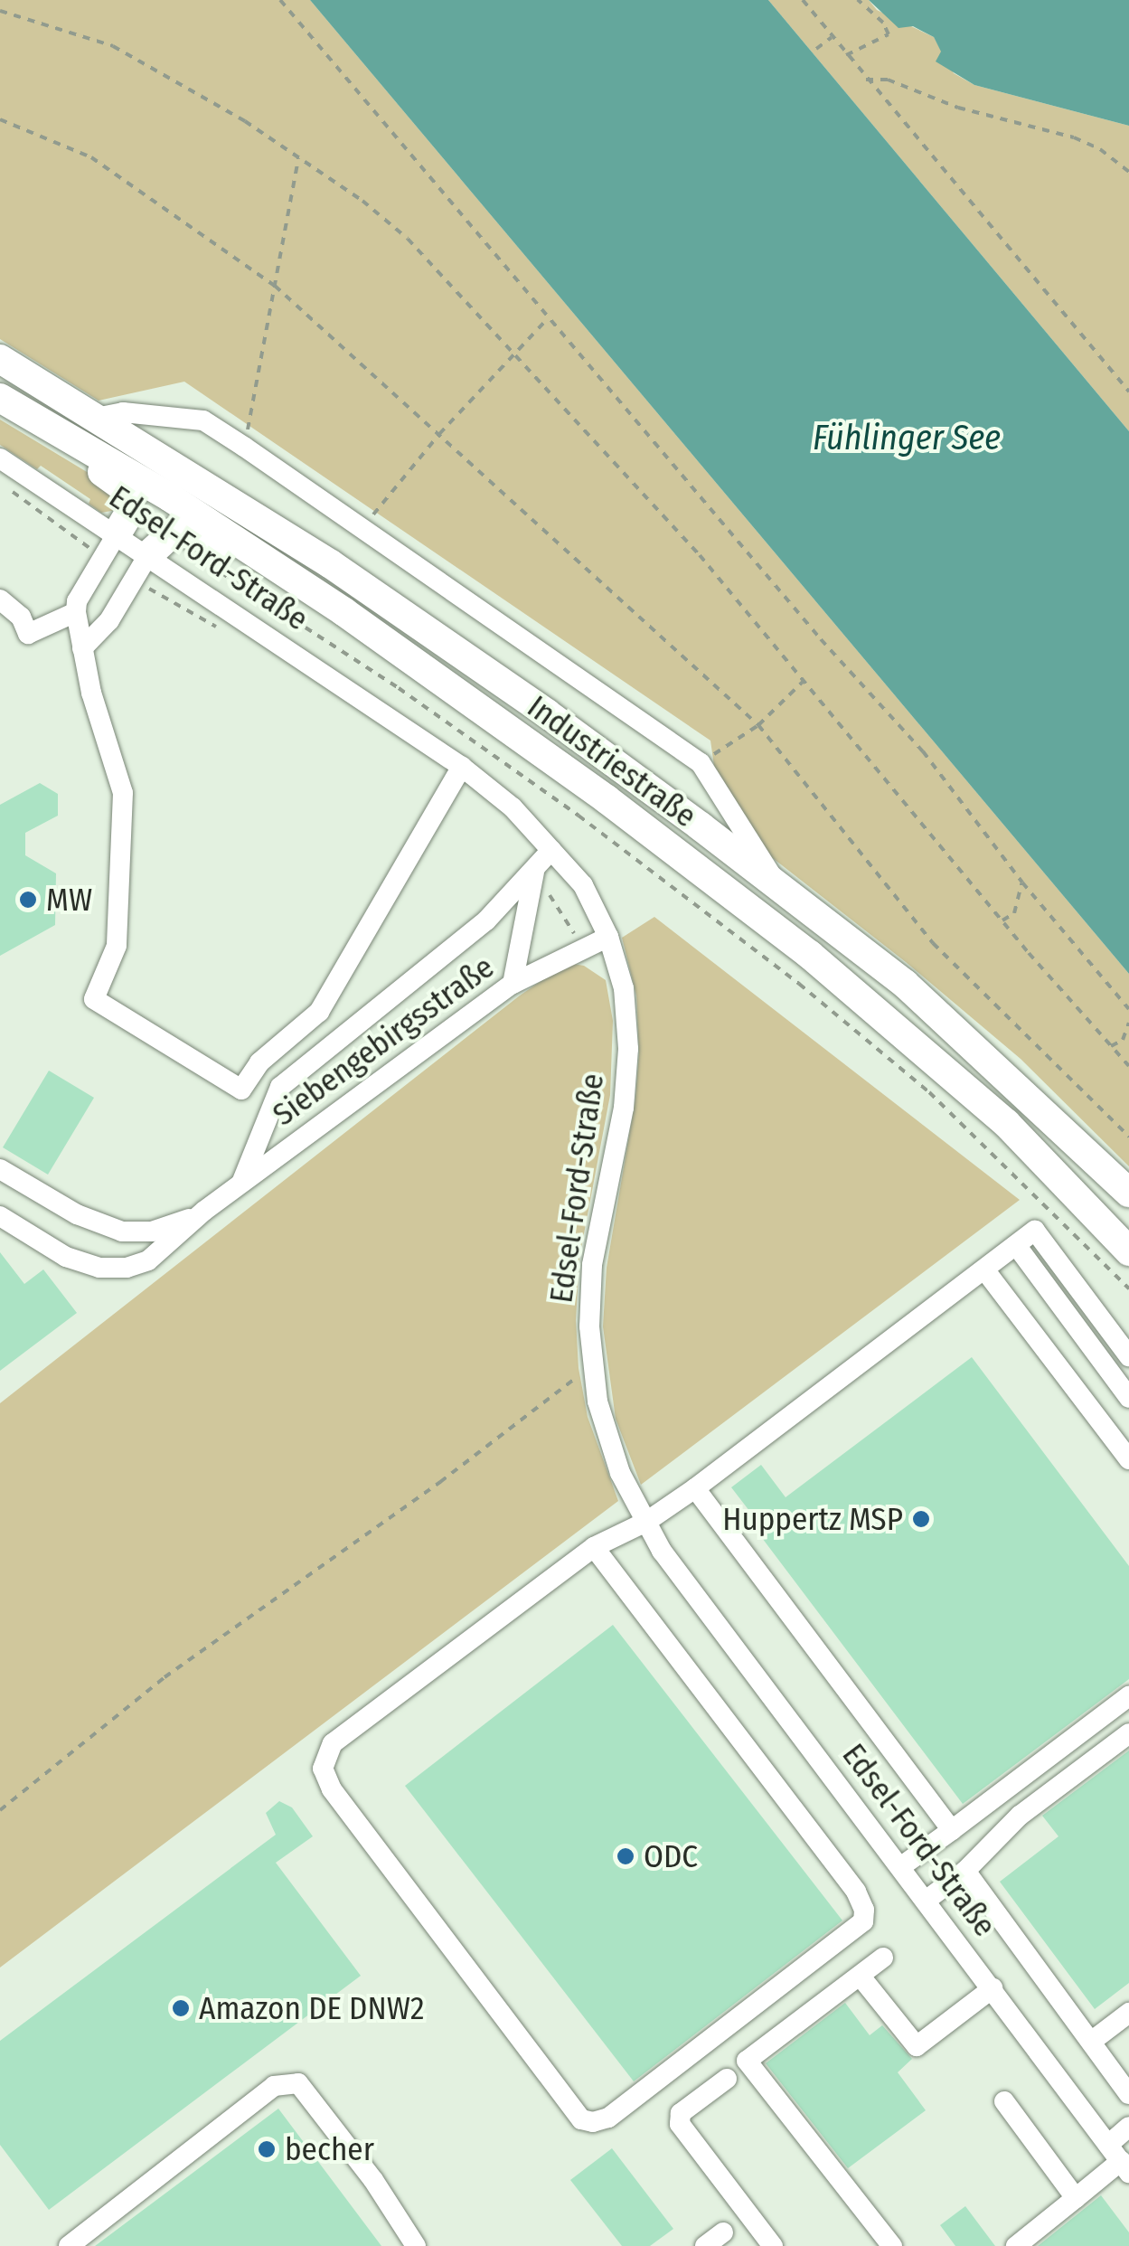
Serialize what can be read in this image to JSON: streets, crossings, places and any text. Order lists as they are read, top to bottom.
{
  "streets": {
    "highway": ["Industriestraße"],
    "street": ["Edsel-Ford-Straße", "Siebengebirgsstraße"]
  },
  "crossings": [
    ["Edsel-Ford-Straße", "Siebengebirgsstraße"]
  ],
  "water": ["Fühlinger See"],
  "places": [
    "MW",
    "Huppertz MSP",
    "ODC",
    "Amazon DE DNW2",
    "becher"
  ]
}
